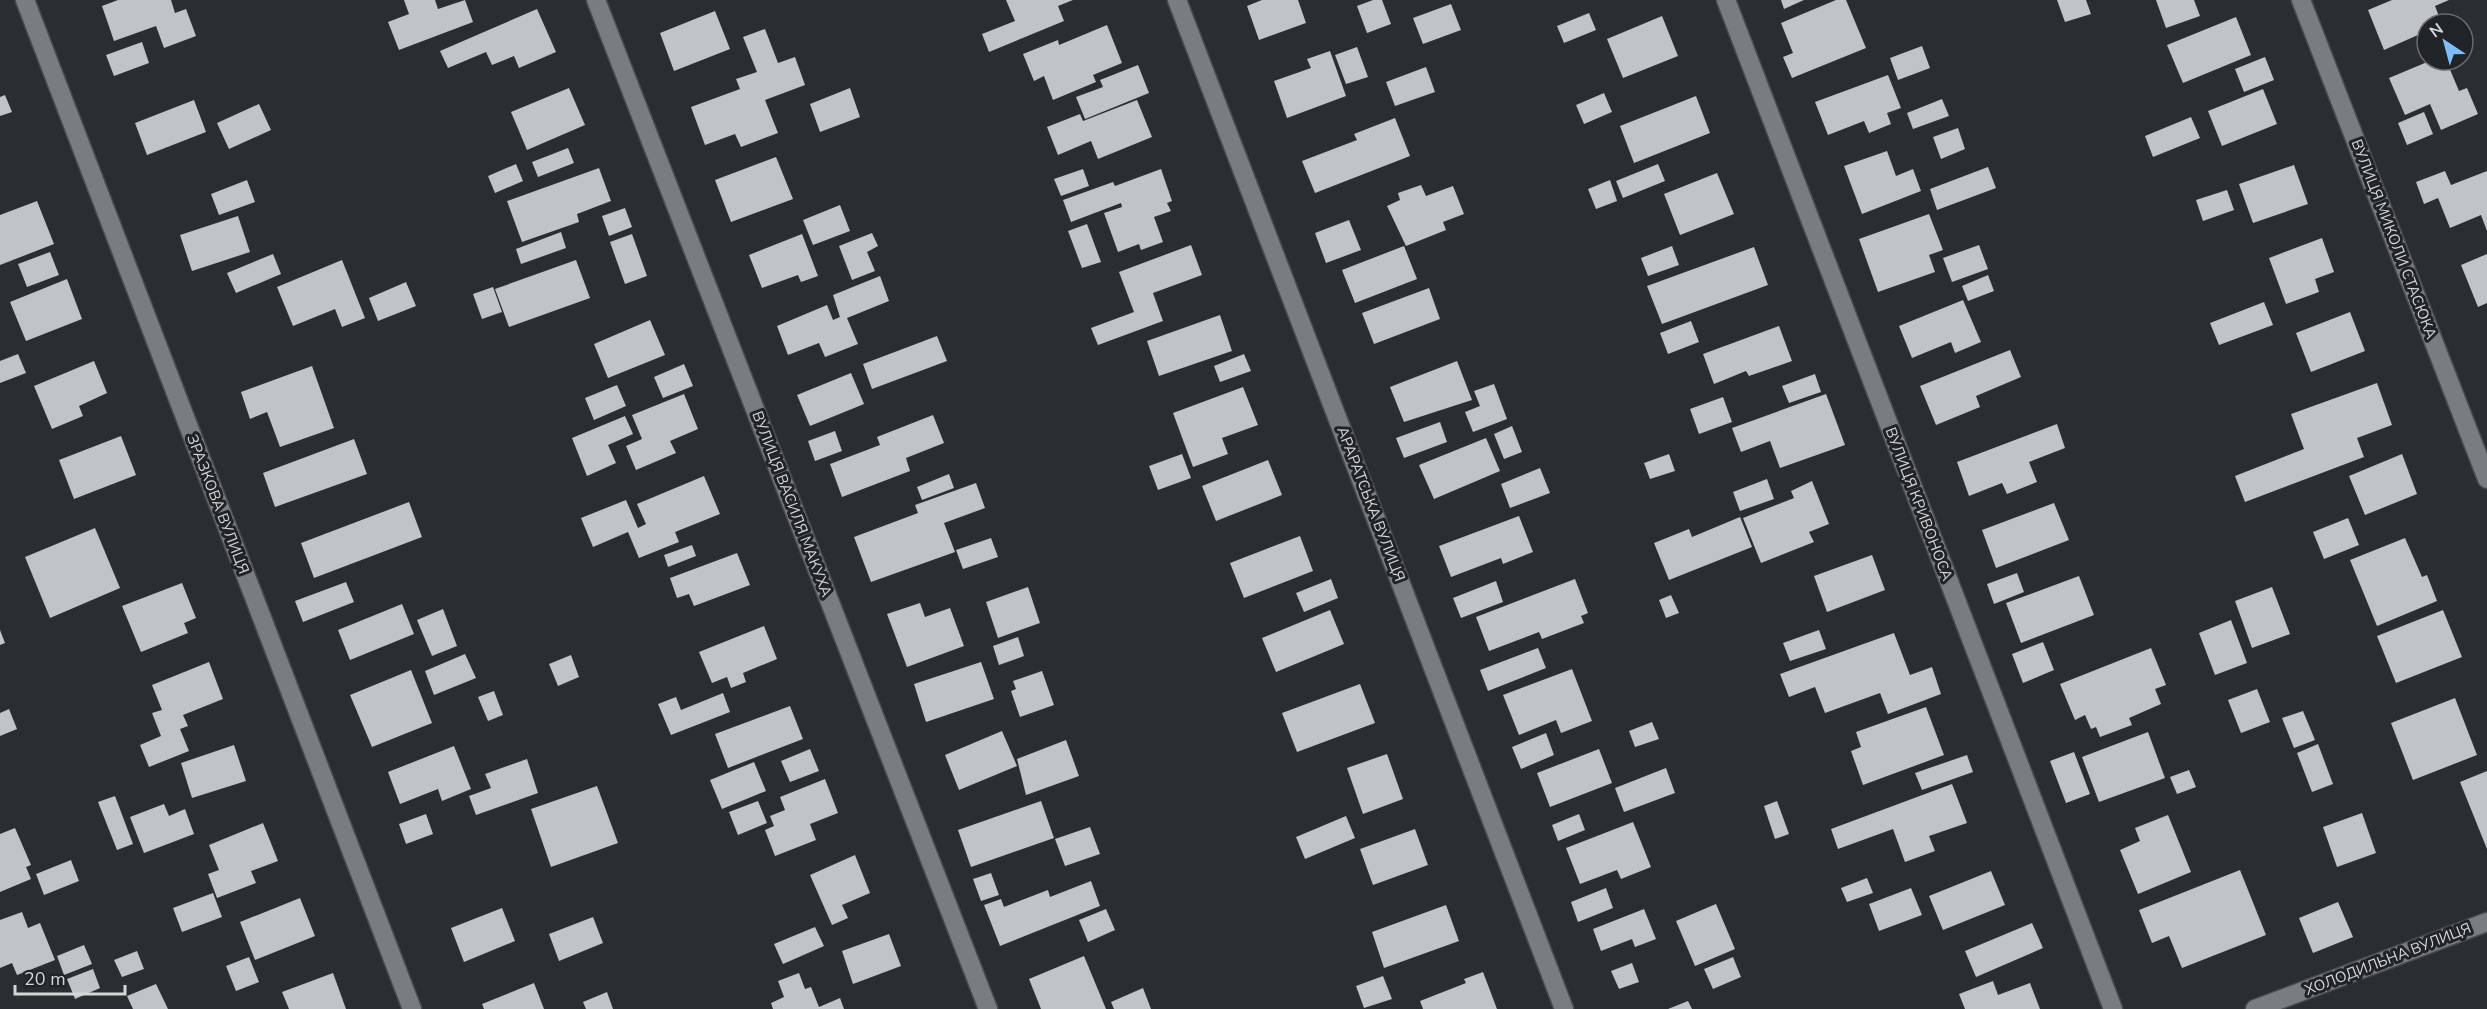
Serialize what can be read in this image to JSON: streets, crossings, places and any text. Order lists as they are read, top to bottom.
{
  "streets": {
    "street": [
      "ВУЛИЦЯ МИКОЛИ СТАСЮКА",
      "ЗРАЗКОВА ВУЛИЦЯ",
      "ВУЛИЦЯ ВАСИЛЯ МАКУХА",
      "АРАРАТСЬКА ВУЛИЦЯ",
      "ВУЛИЦЯ КРИВОНОСА",
      "ХОЛОДИЛЬНА ВУЛИЦЯ"
    ]
  },
  "scale_bar": "20 m",
  "north": "top left"
}
